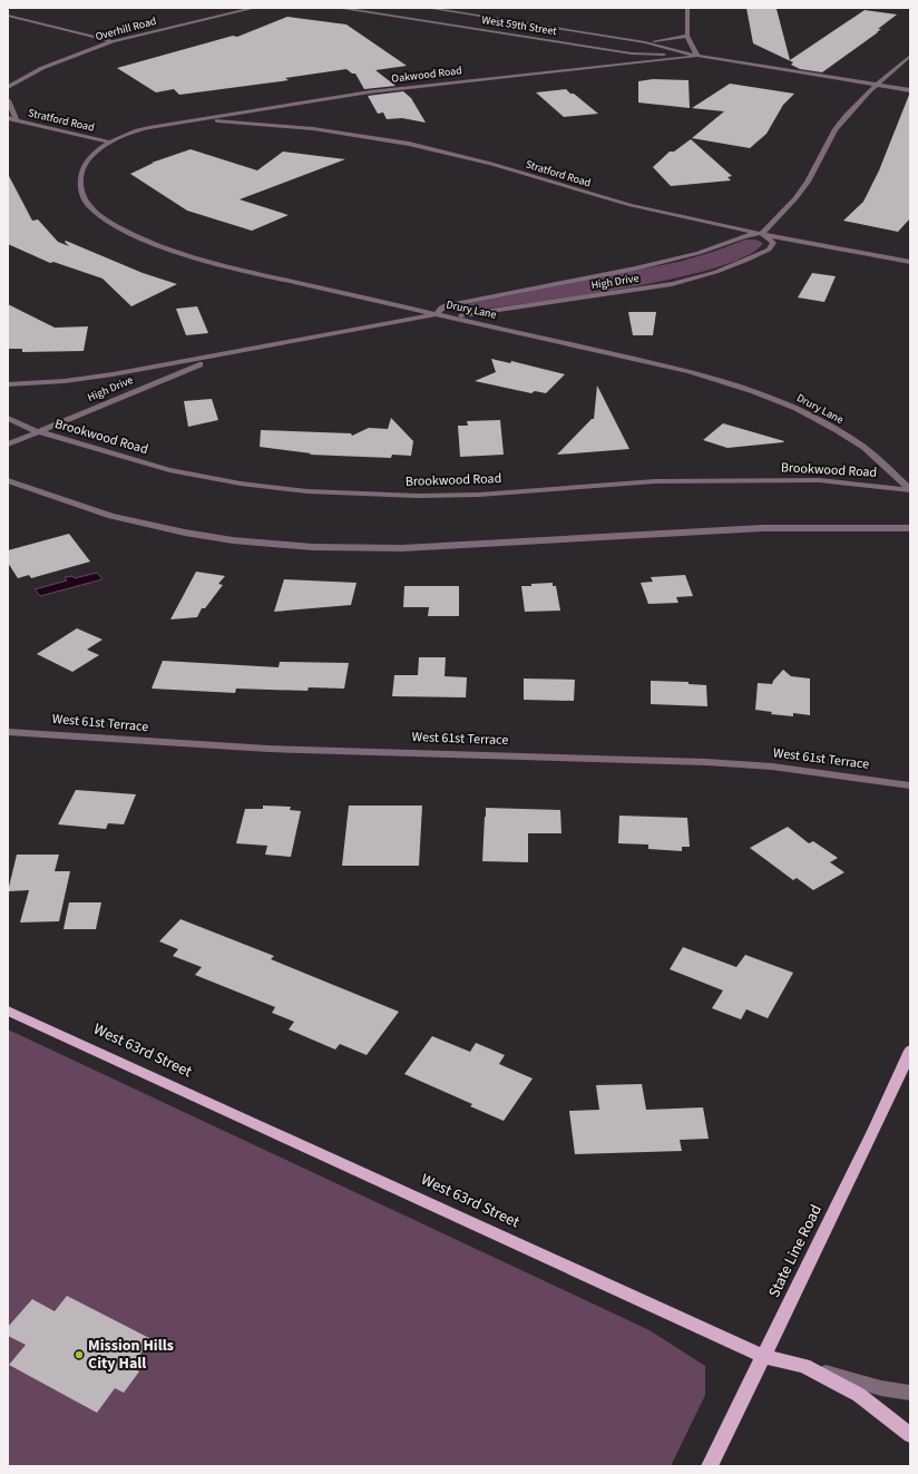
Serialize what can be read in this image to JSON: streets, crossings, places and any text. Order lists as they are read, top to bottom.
{
  "streets": {
    "main road": ["West 63rd Street", "State Line Road"],
    "street": [
      "West 59th Street",
      "Overhill Road",
      "Oakwood Road",
      "Stratford Road",
      "High Drive",
      "Drury Lane",
      "Brookwood Road",
      "West 61st Terrace"
    ]
  },
  "crossings": [
    ["West 59th Street", "Oakwood Road"],
    ["Oakwood Road", "Stratford Road"],
    ["Oakwood Road", "Drury Lane"],
    ["Stratford Road", "High Drive"],
    ["Stratford Road", "Drury Lane"],
    ["High Drive", "Drury Lane"],
    ["High Drive", "Brookwood Road"],
    ["Drury Lane", "Brookwood Road"],
    ["West 63rd Street", "State Line Road"]
  ],
  "places": ["Mission Hills City Hall"]
}
